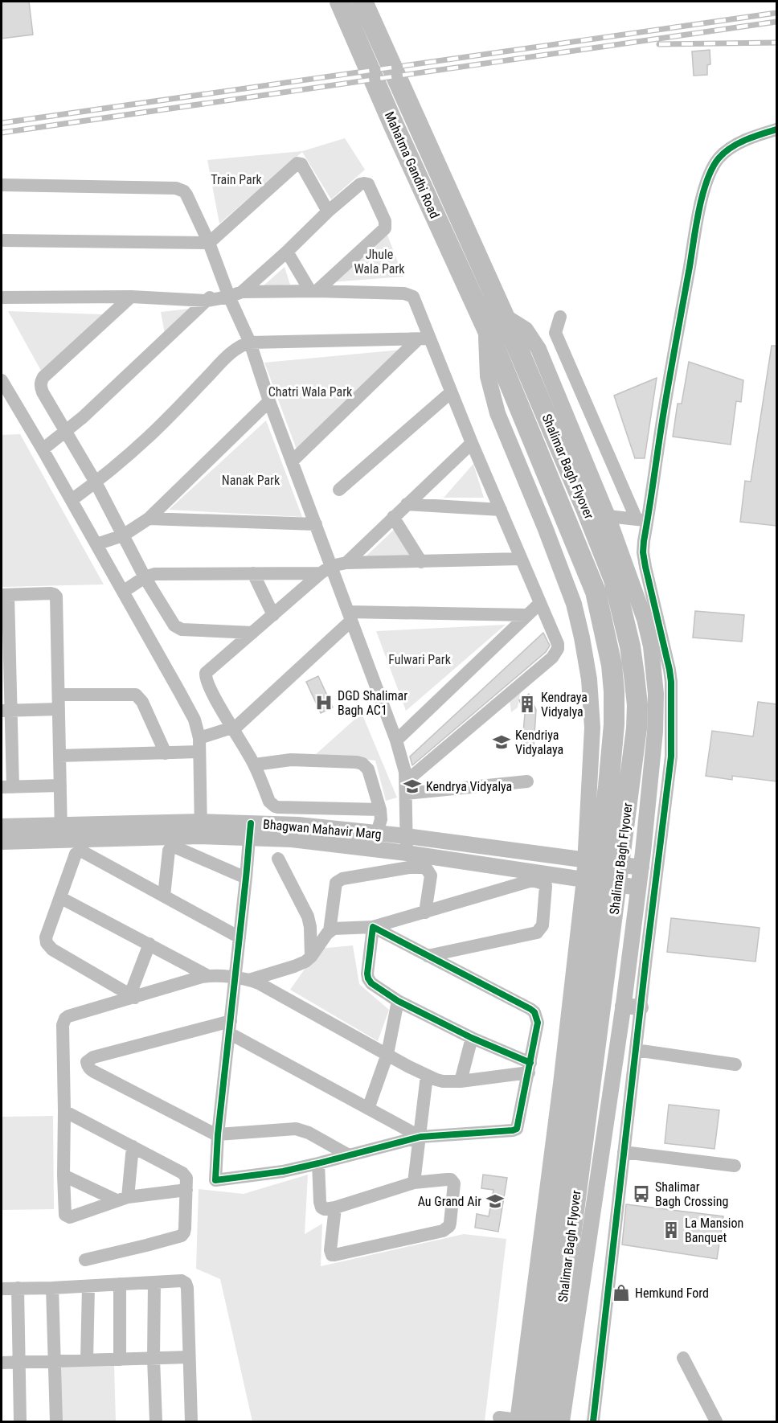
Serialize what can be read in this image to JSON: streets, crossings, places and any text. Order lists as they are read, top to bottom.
{
  "streets": {
    "main road": ["Mahatma Gandhi Road", "Shalimar Bagh Flyover"],
    "street": ["Bhagwan Mahavir Marg"]
  },
  "crossings": [
    ["Mahatma Gandhi Road", "Shalimar Bagh Flyover"]
  ],
  "parks": [
    "Train Park",
    "Jhule Wala Park",
    "Chatri Wala Park",
    "Nanak Park",
    "Fulwari Park"
  ],
  "places": {
    "hospital": ["DGD Shalimar Bagh AC1"],
    "building": ["Kendraya Vidyalya", "La Mansion Banquet"],
    "school or university": ["Kendriya Vidyalaya", "Kendrya Vidyalya", "Au Grand Air"],
    "bus stop": ["Shalimar Bagh Crossing"],
    "shop": ["Hemkund Ford"]
  }
}
